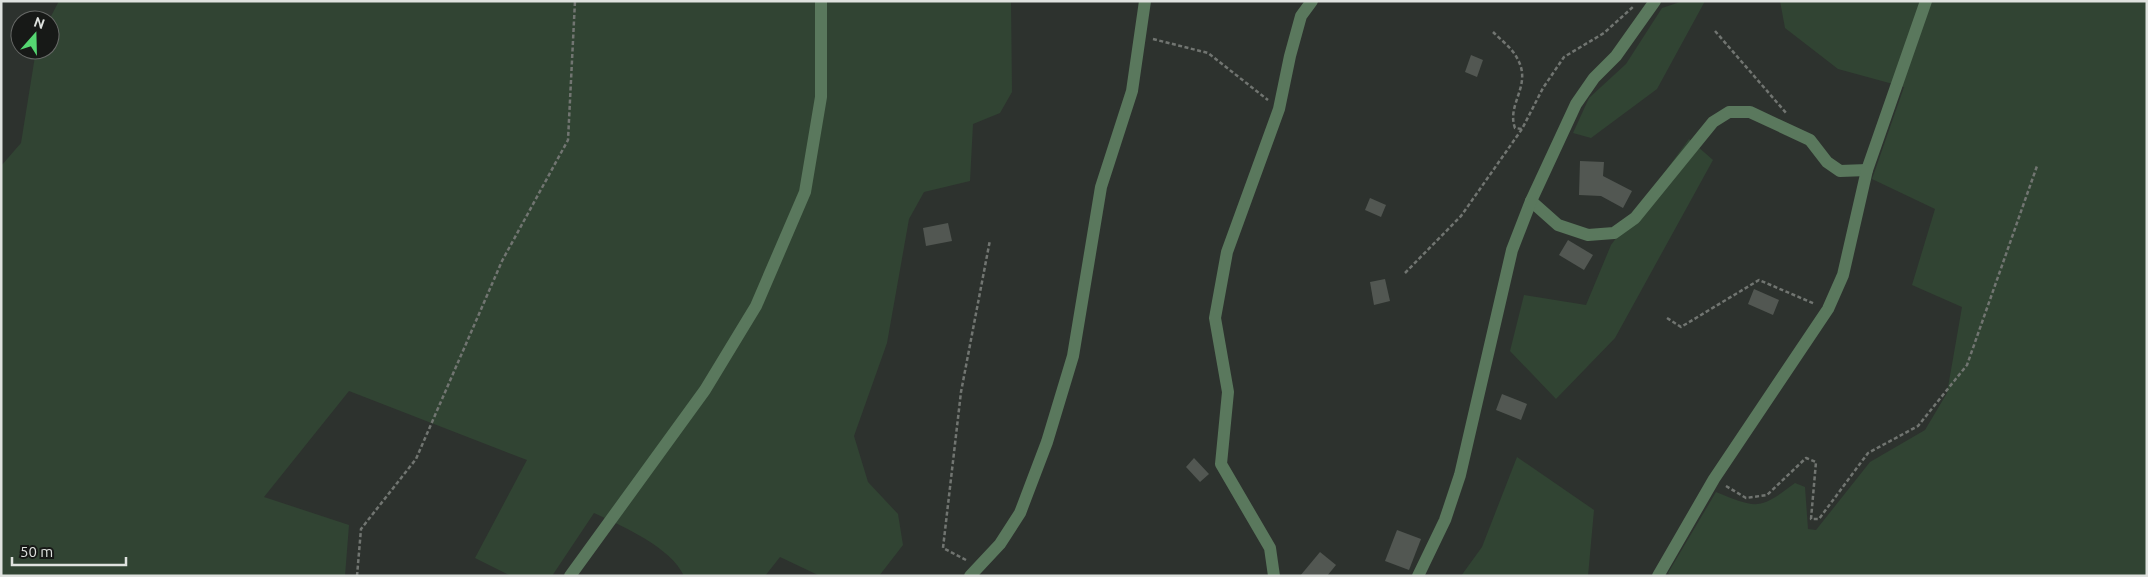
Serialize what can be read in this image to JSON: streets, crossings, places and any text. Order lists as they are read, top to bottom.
{
  "scale_bar": "50 m",
  "north": "top"
}
